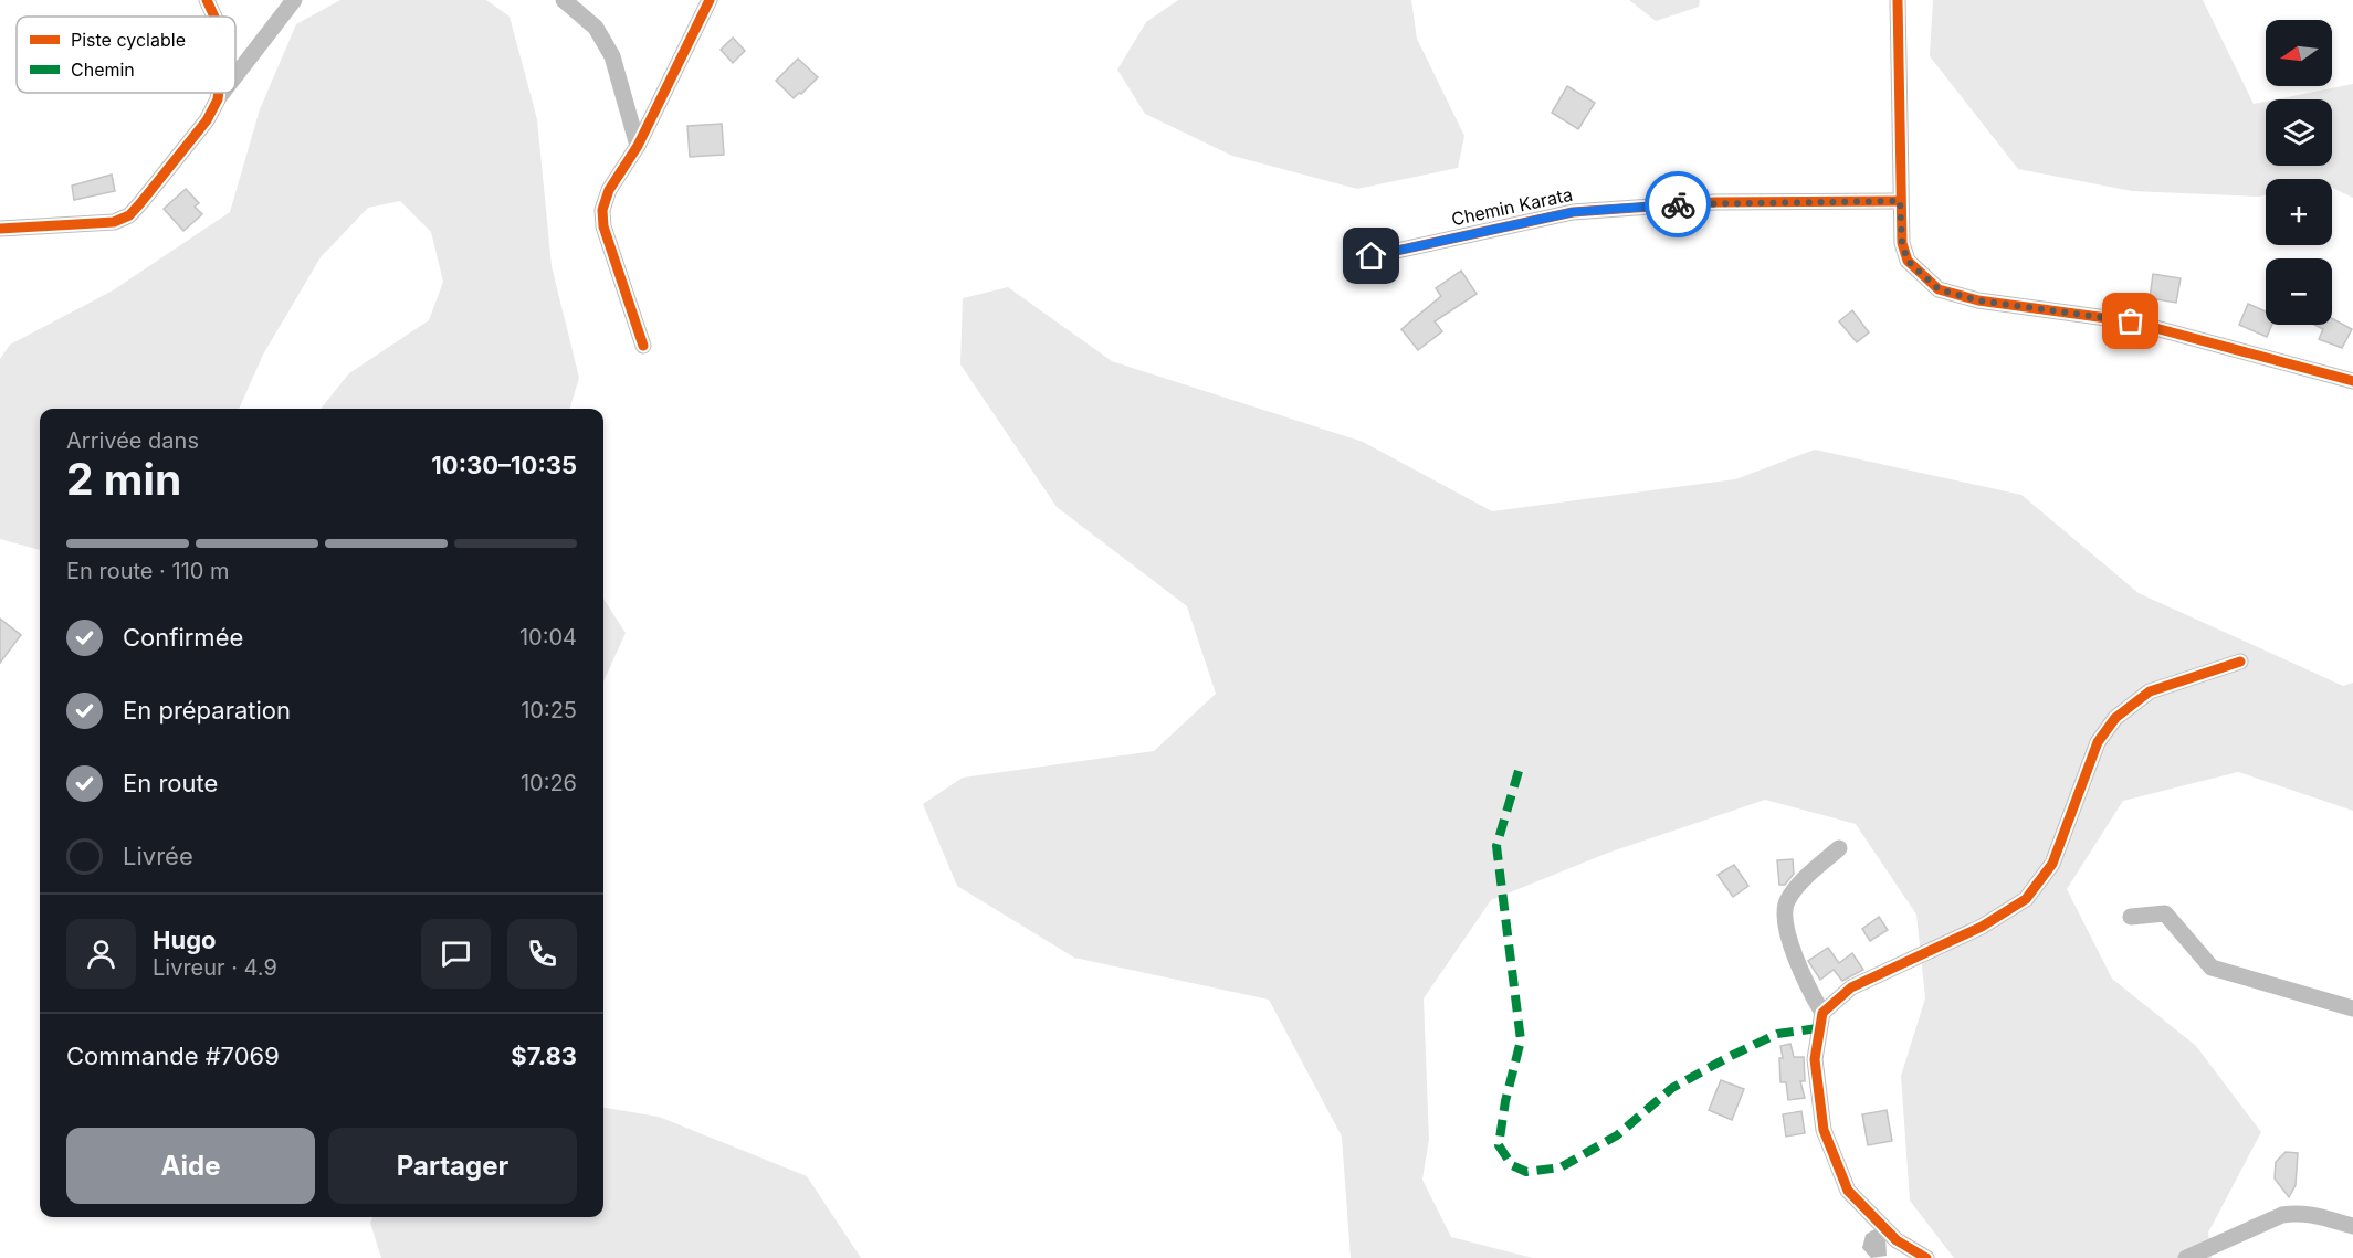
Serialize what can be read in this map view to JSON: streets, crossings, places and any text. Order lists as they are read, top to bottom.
{
  "streets": {
    "street": ["Chemin Karata"]
  },
  "legend": ["Piste cyclable", "Chemin"],
  "north": "left",
  "page": {
    "map_buttons": ["+", "−"],
    "heading": ["2 min", "Arrivée dans", "10:30–10:35"],
    "panel": [
      "Hugo",
      "Livreur · 4.9",
      "Commande #7069",
      "$7.83"
    ],
    "bar": "En route · 110 m",
    "list": [
      ["Confirmée", "10:04"],
      ["En préparation", "10:25"],
      ["En route", "10:26"],
      "Livrée"
    ],
    "buttons": ["Aide", "Partager"]
  }
}
